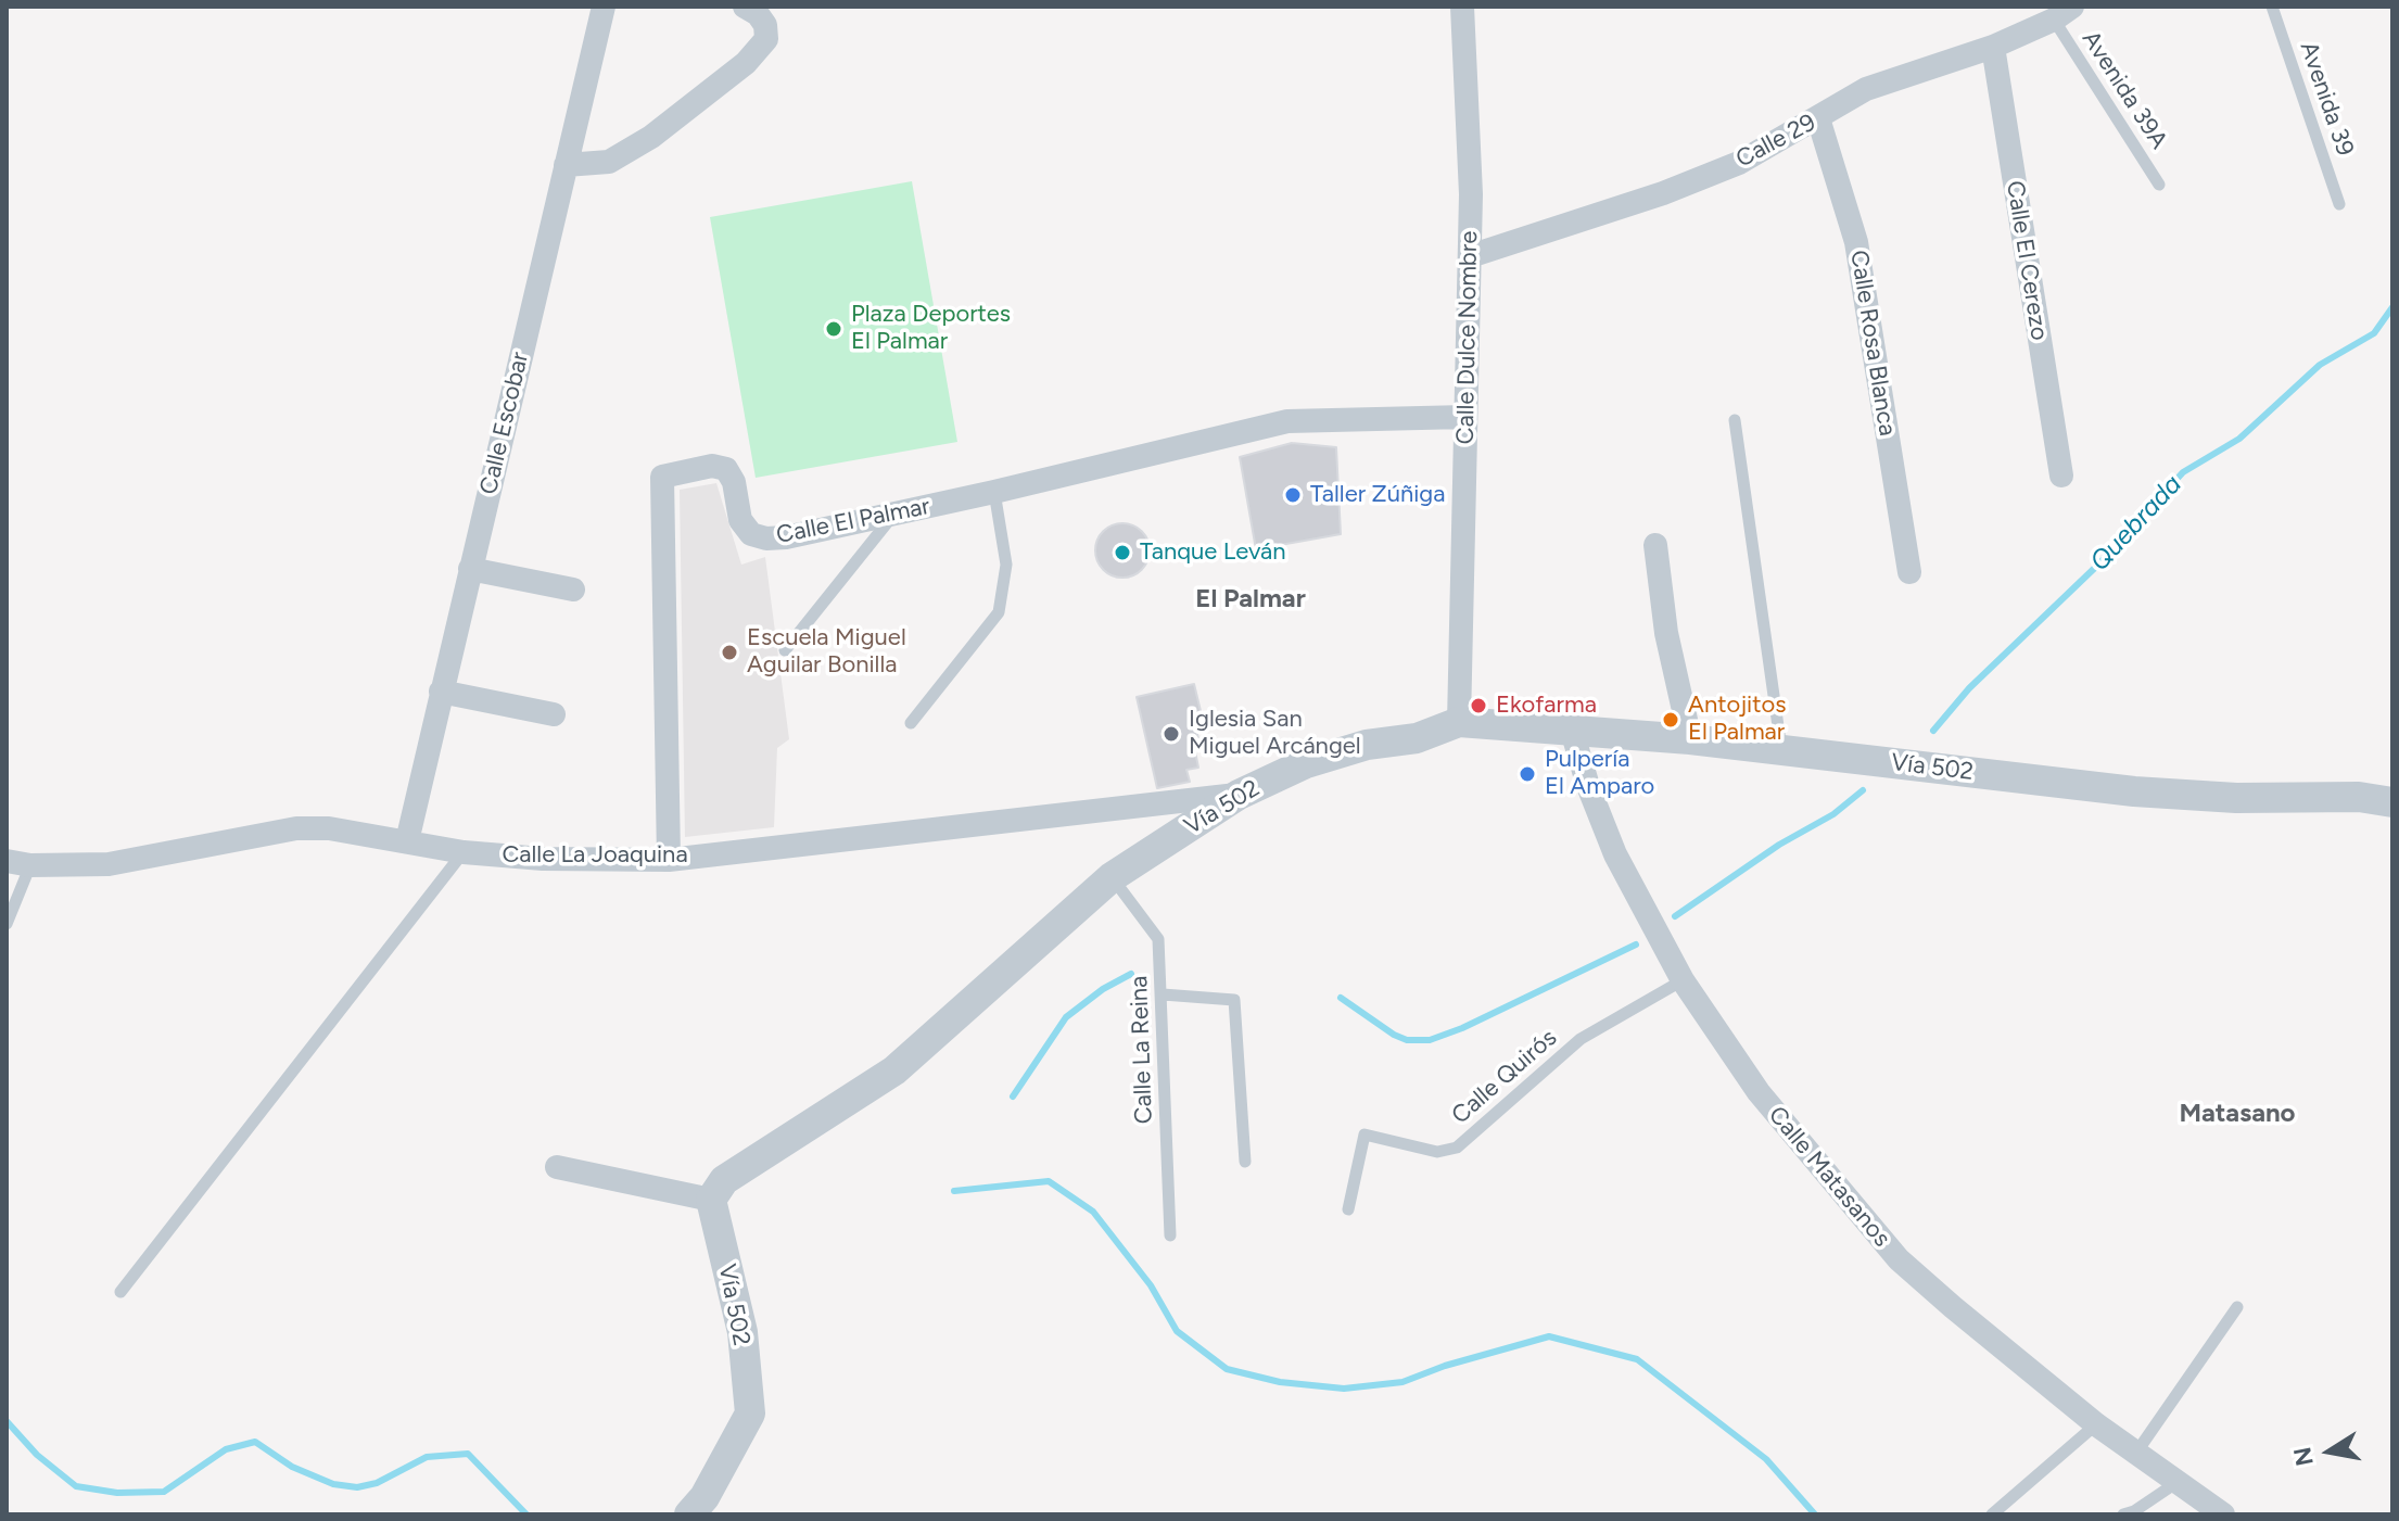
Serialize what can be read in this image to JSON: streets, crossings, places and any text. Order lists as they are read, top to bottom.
{
  "streets": {
    "street": [
      "Calle 29",
      "Calle El Cerezo",
      "Calle Dulce Nombre",
      "Calle Rosa Blanca",
      "Calle Escobar",
      "Calle El Palmar",
      "Vía 502",
      "Calle La Joaquina",
      "Calle Matasanos"
    ],
    "lane": [
      "Avenida 39A",
      "Avenida 39",
      "Calle La Reina",
      "Calle Quirós"
    ]
  },
  "crossings": [
    ["Avenida 39A", "Calle 29"],
    ["Calle 29", "Calle El Cerezo"],
    ["Calle 29", "Calle Dulce Nombre"],
    ["Calle 29", "Calle Rosa Blanca"],
    ["Calle Dulce Nombre", "Calle El Palmar"],
    ["Calle Dulce Nombre", "Vía 502"],
    ["Calle Escobar", "Calle La Joaquina"],
    ["Calle El Palmar", "Calle La Joaquina"],
    ["Vía 502", "Calle La Joaquina"],
    ["Vía 502", "Calle La Reina"],
    ["Vía 502", "Calle Matasanos"],
    ["Calle Quirós", "Calle Matasanos"]
  ],
  "districts": ["El Palmar", "Matasano"],
  "water": ["Quebrada"],
  "places": [
    "Plaza Deportes El Palmar",
    "Taller Zúñiga",
    "Tanque Leván",
    "Escuela Miguel Aguilar Bonilla",
    "Ekofarma",
    "Antojitos El Palmar",
    "Iglesia San Miguel Arcángel",
    "Pulpería El Amparo"
  ],
  "north": "left"
}
